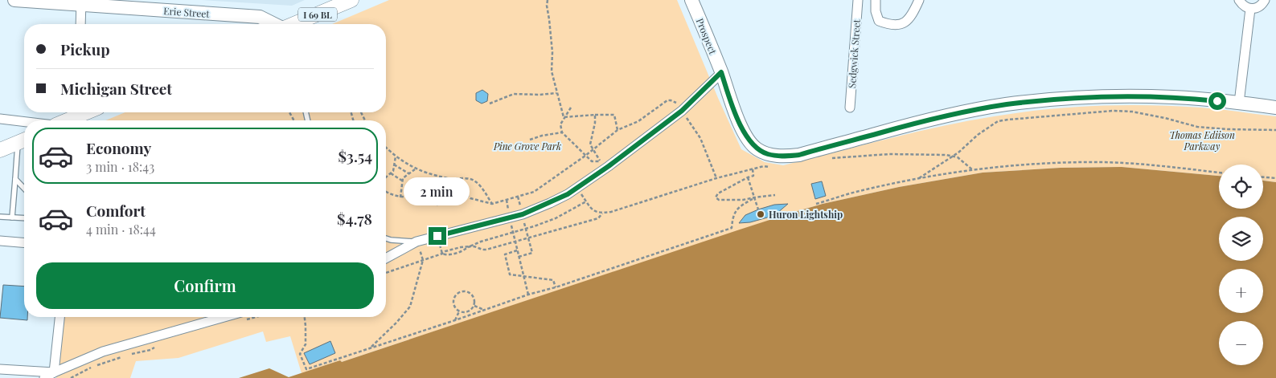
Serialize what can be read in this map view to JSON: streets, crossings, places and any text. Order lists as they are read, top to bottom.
{
  "streets": {
    "main road": ["I 69 BL"],
    "street": ["Erie Street", "Prospect", "Sedgwick Street"]
  },
  "parks": ["Thomas Ediison Parkway", "Pine Grove Park"],
  "places": ["Huron Lightship"],
  "page": {
    "banner": ["Pickup", "Michigan Street"],
    "list": [
      {
        "name": "Economy",
        "note": "3 min · 18:43",
        "value": "$3.54"
      },
      {
        "name": "Comfort",
        "note": "4 min · 18:44",
        "value": "$4.78"
      }
    ],
    "map_buttons": ["+", "−"],
    "bubble": "2 min",
    "buttons": "Confirm"
  }
}
